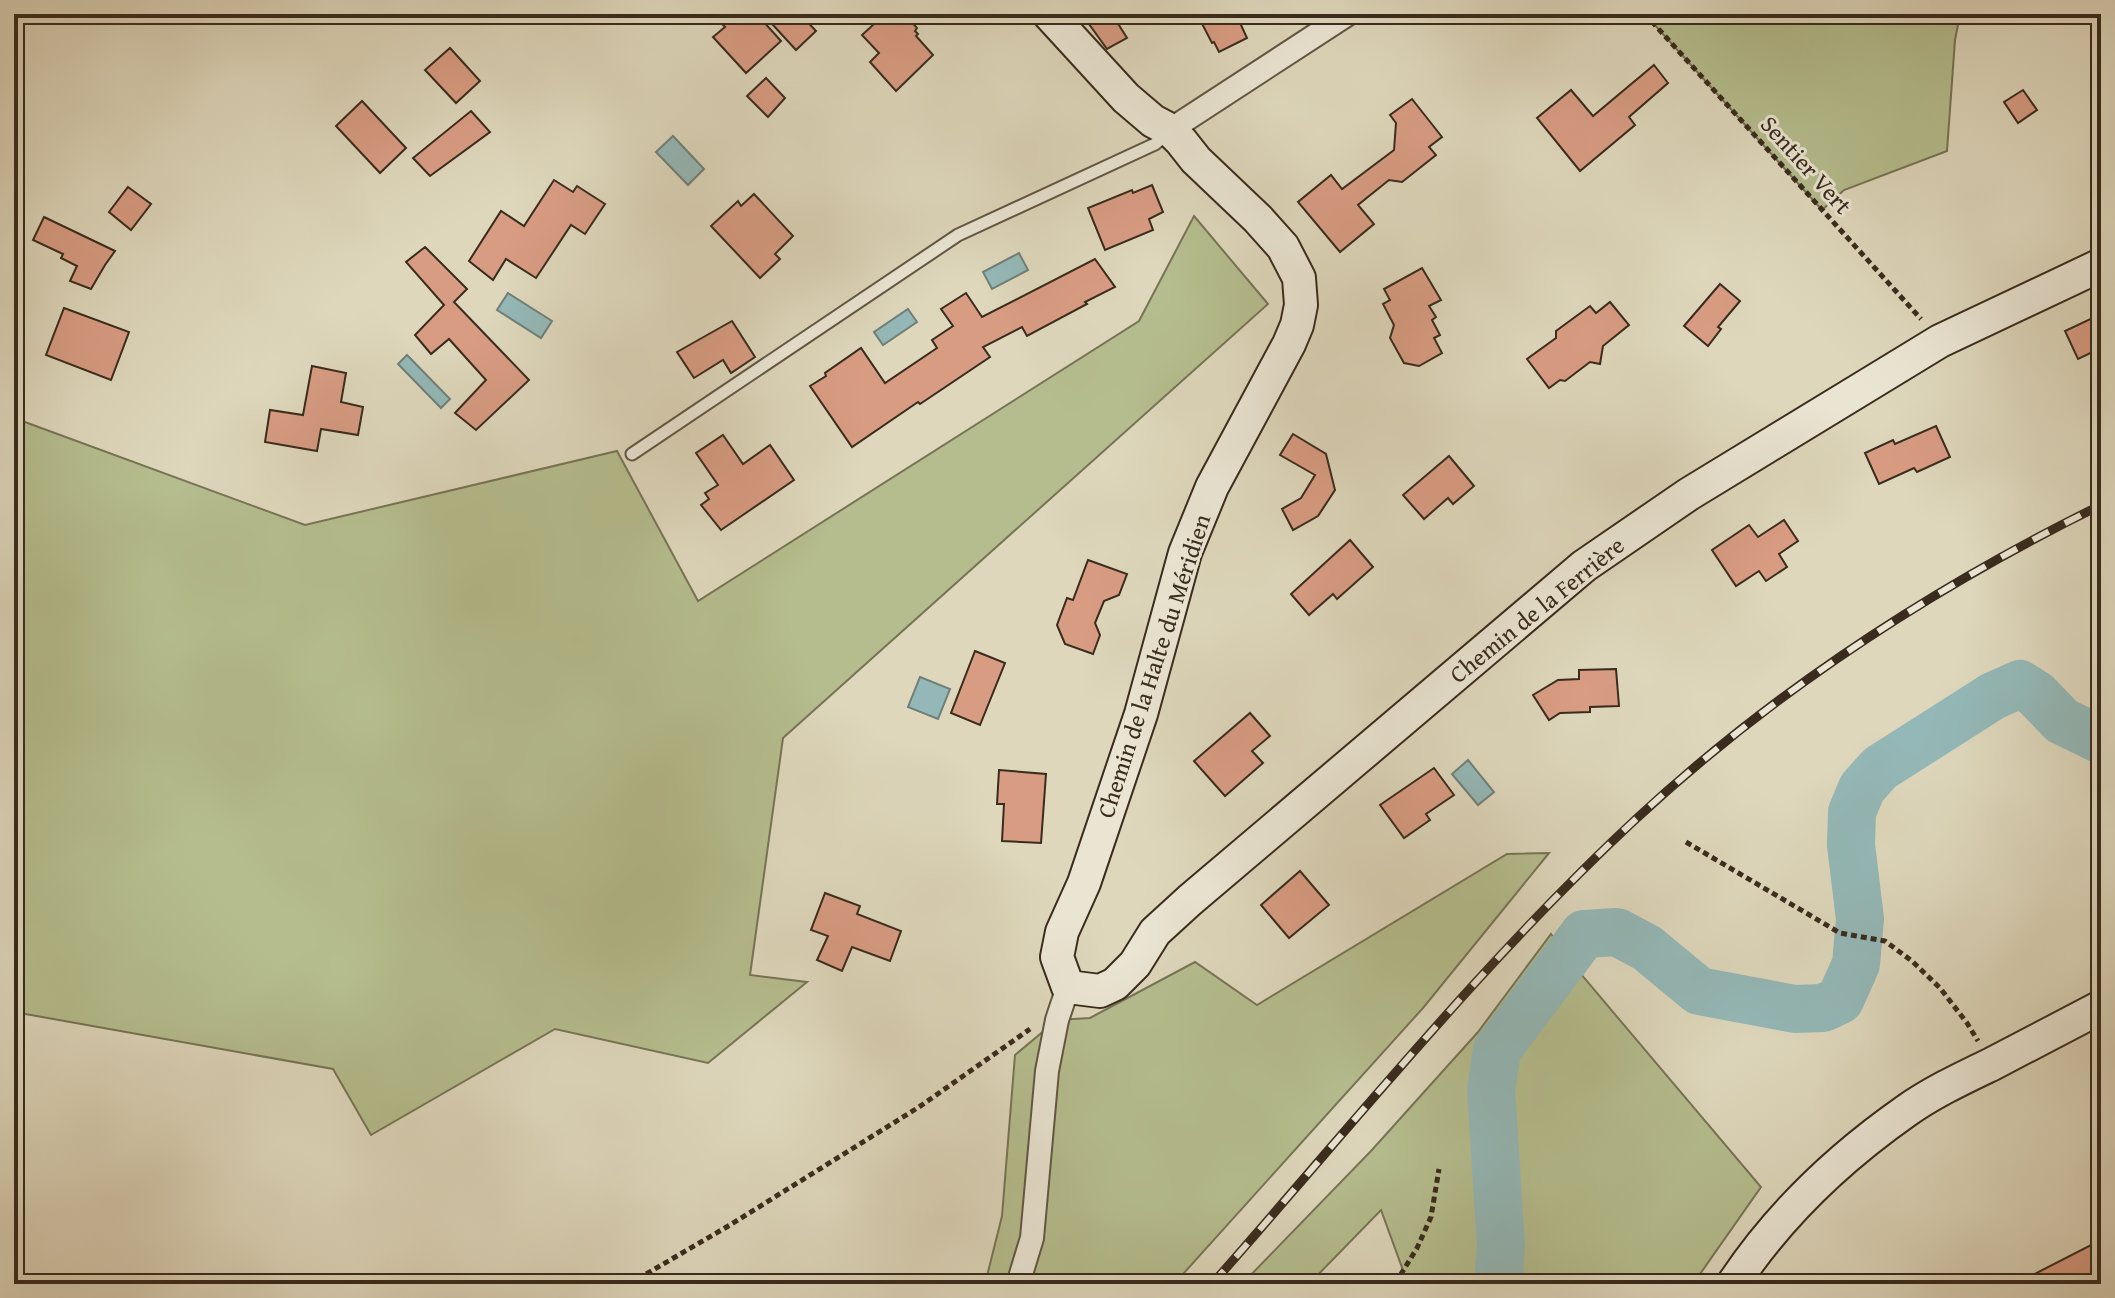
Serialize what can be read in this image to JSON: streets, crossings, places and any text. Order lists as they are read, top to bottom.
{
  "streets": {
    "street": ["Chemin de la Ferrière", "Chemin de la Halte du Méridien"],
    "path": ["Sentier Vert"]
  },
  "crossings": [
    ["Sentier Vert", "Chemin de la Ferrière"],
    ["Chemin de la Ferrière", "Chemin de la Halte du Méridien"]
  ]
}
